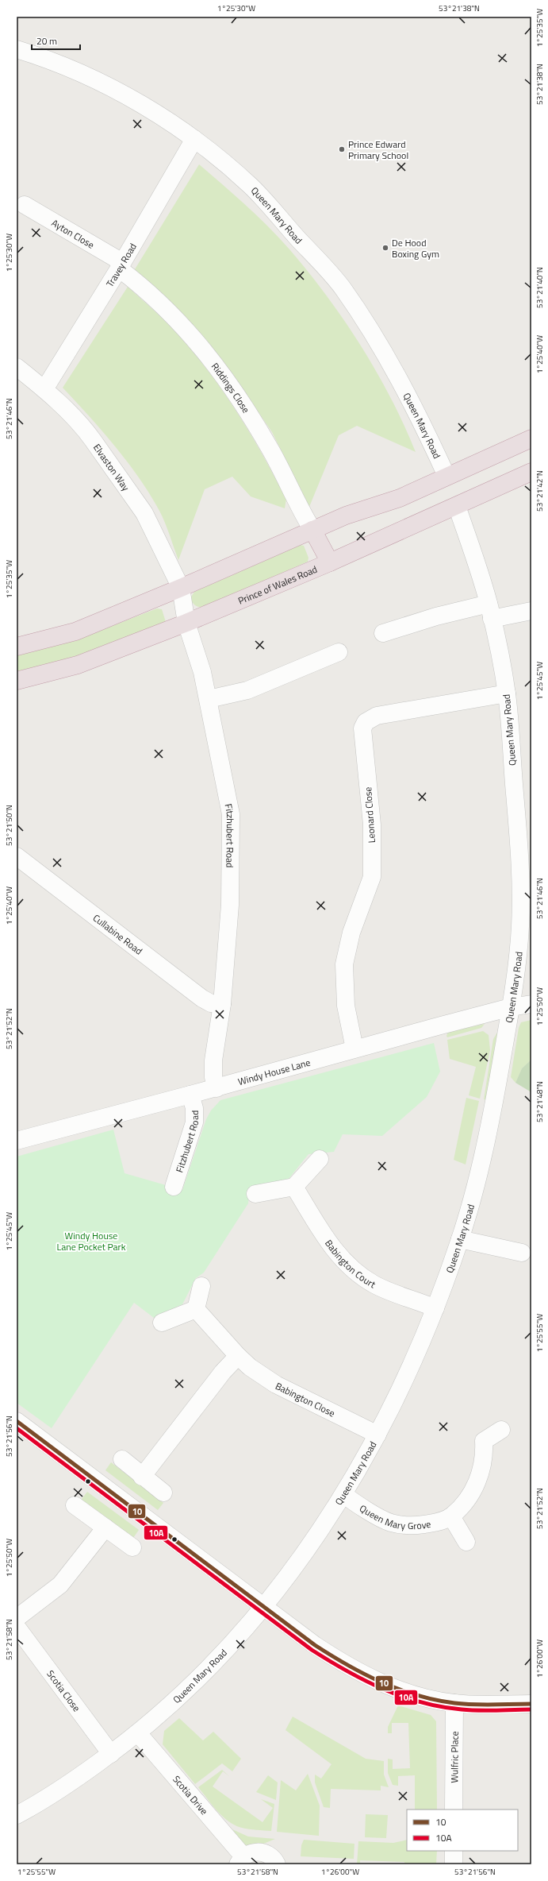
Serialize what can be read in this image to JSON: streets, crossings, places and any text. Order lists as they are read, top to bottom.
{
  "streets": {
    "highway": ["Prince of Wales Road"],
    "street": [
      "Queen Mary Road",
      "Ayton Close",
      "Travey Road",
      "Riddings Close",
      "Elvaston Way",
      "Leonard Close",
      "Fitzhubert Road",
      "Cullabine Road",
      "Windy House Lane",
      "Babington Court",
      "Babington Close",
      "Queen Mary Grove",
      "Scotia Close",
      "Wulfric Place",
      "Scotia Drive"
    ]
  },
  "crossings": [
    ["Queen Mary Road", "Travey Road"],
    ["Queen Mary Road", "Prince of Wales Road"],
    ["Queen Mary Road", "Leonard Close"],
    ["Queen Mary Road", "Windy House Lane"],
    ["Queen Mary Road", "Babington Court"],
    ["Queen Mary Road", "Babington Close"],
    ["Queen Mary Road", "Queen Mary Grove"],
    ["Queen Mary Road", "Scotia Close"],
    ["Queen Mary Road", "Scotia Drive"],
    ["Ayton Close", "Travey Road"],
    ["Ayton Close", "Riddings Close"],
    ["Travey Road", "Riddings Close"],
    ["Travey Road", "Elvaston Way"],
    ["Elvaston Way", "Fitzhubert Road"],
    ["Prince of Wales Road", "Fitzhubert Road"],
    ["Leonard Close", "Windy House Lane"],
    ["Fitzhubert Road", "Cullabine Road"],
    ["Fitzhubert Road", "Windy House Lane"]
  ],
  "parks": ["Windy House Lane Pocket Park"],
  "places": ["Prince Edward Primary School", "De Hood Boxing Gym"],
  "lines": ["transit line 10", "transit line 10A"],
  "legend": ["10", "10A"],
  "scale_bar": "20 m",
  "coordinates": [
    "1°25'30\"W",
    "53°21'38\"N",
    "1°25'35\"W",
    "53°21'40\"N",
    "1°25'40\"W",
    "53°21'46\"N",
    "53°21'42\"N",
    "1°25'45\"W",
    "53°21'50\"N",
    "1°25'50\"W",
    "53°21'52\"N",
    "53°21'48\"N",
    "1°25'55\"W",
    "53°21'56\"N",
    "53°21'58\"N",
    "1°26'00\"W"
  ]
}
